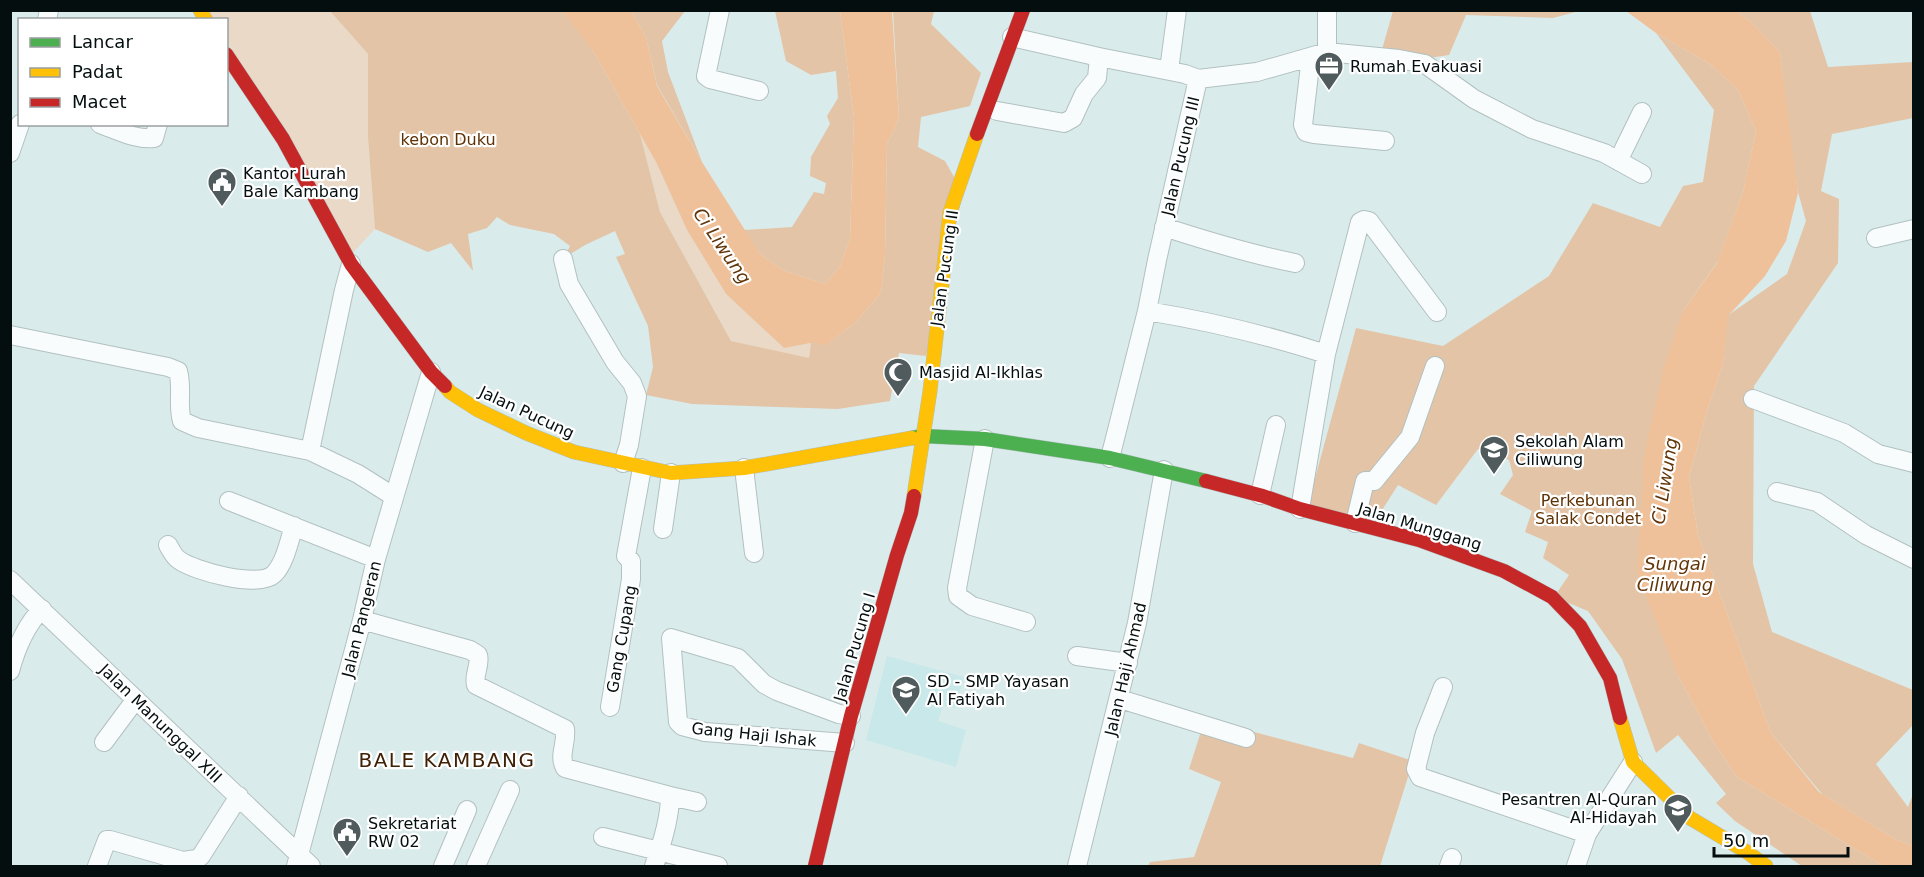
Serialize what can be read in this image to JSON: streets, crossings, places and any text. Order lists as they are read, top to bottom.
{
  "streets": {
    "street": [
      "Jalan Pucung III",
      "Jalan Pucung II",
      "Jalan Pucung",
      "Jalan Munggang",
      "Jalan Pangeran",
      "Gang Cupang",
      "Jalan Pucung I",
      "Jalan Haji Ahmad",
      "Jalan Manunggal XIII",
      "Gang Haji Ishak"
    ]
  },
  "crossings": [
    ["Jalan Pucung III", "Jalan Munggang"],
    ["Jalan Pucung II", "Jalan Pucung"],
    ["Jalan Pucung II", "Jalan Munggang"],
    ["Jalan Pucung II", "Jalan Pucung I"],
    ["Jalan Pucung", "Jalan Munggang"],
    ["Jalan Pucung", "Jalan Pangeran"],
    ["Jalan Pucung", "Gang Cupang"],
    ["Jalan Pucung", "Jalan Pucung I"],
    ["Jalan Munggang", "Jalan Pucung I"],
    ["Jalan Munggang", "Jalan Haji Ahmad"],
    ["Jalan Pangeran", "Jalan Manunggal XIII"],
    ["Jalan Pucung I", "Gang Haji Ishak"]
  ],
  "districts": ["BALE KAMBANG"],
  "water": ["Ci Liwung", "Sungai Ciliwung"],
  "parks": ["kebon Duku", "Perkebunan Salak Condet"],
  "places": {
    "office": ["Rumah Evakuasi"],
    "public building": ["Kantor Lurah Bale Kambang", "Sekretariat RW 02"],
    "mosque": ["Masjid Al-Ikhlas"],
    "school or university": ["Sekolah Alam Ciliwung", "SD - SMP Yayasan Al Fatiyah", "Pesantren Al-Quran Al-Hidayah"]
  },
  "legend": ["Lancar", "Padat", "Macet"],
  "scale_bar": "50 m"
}
